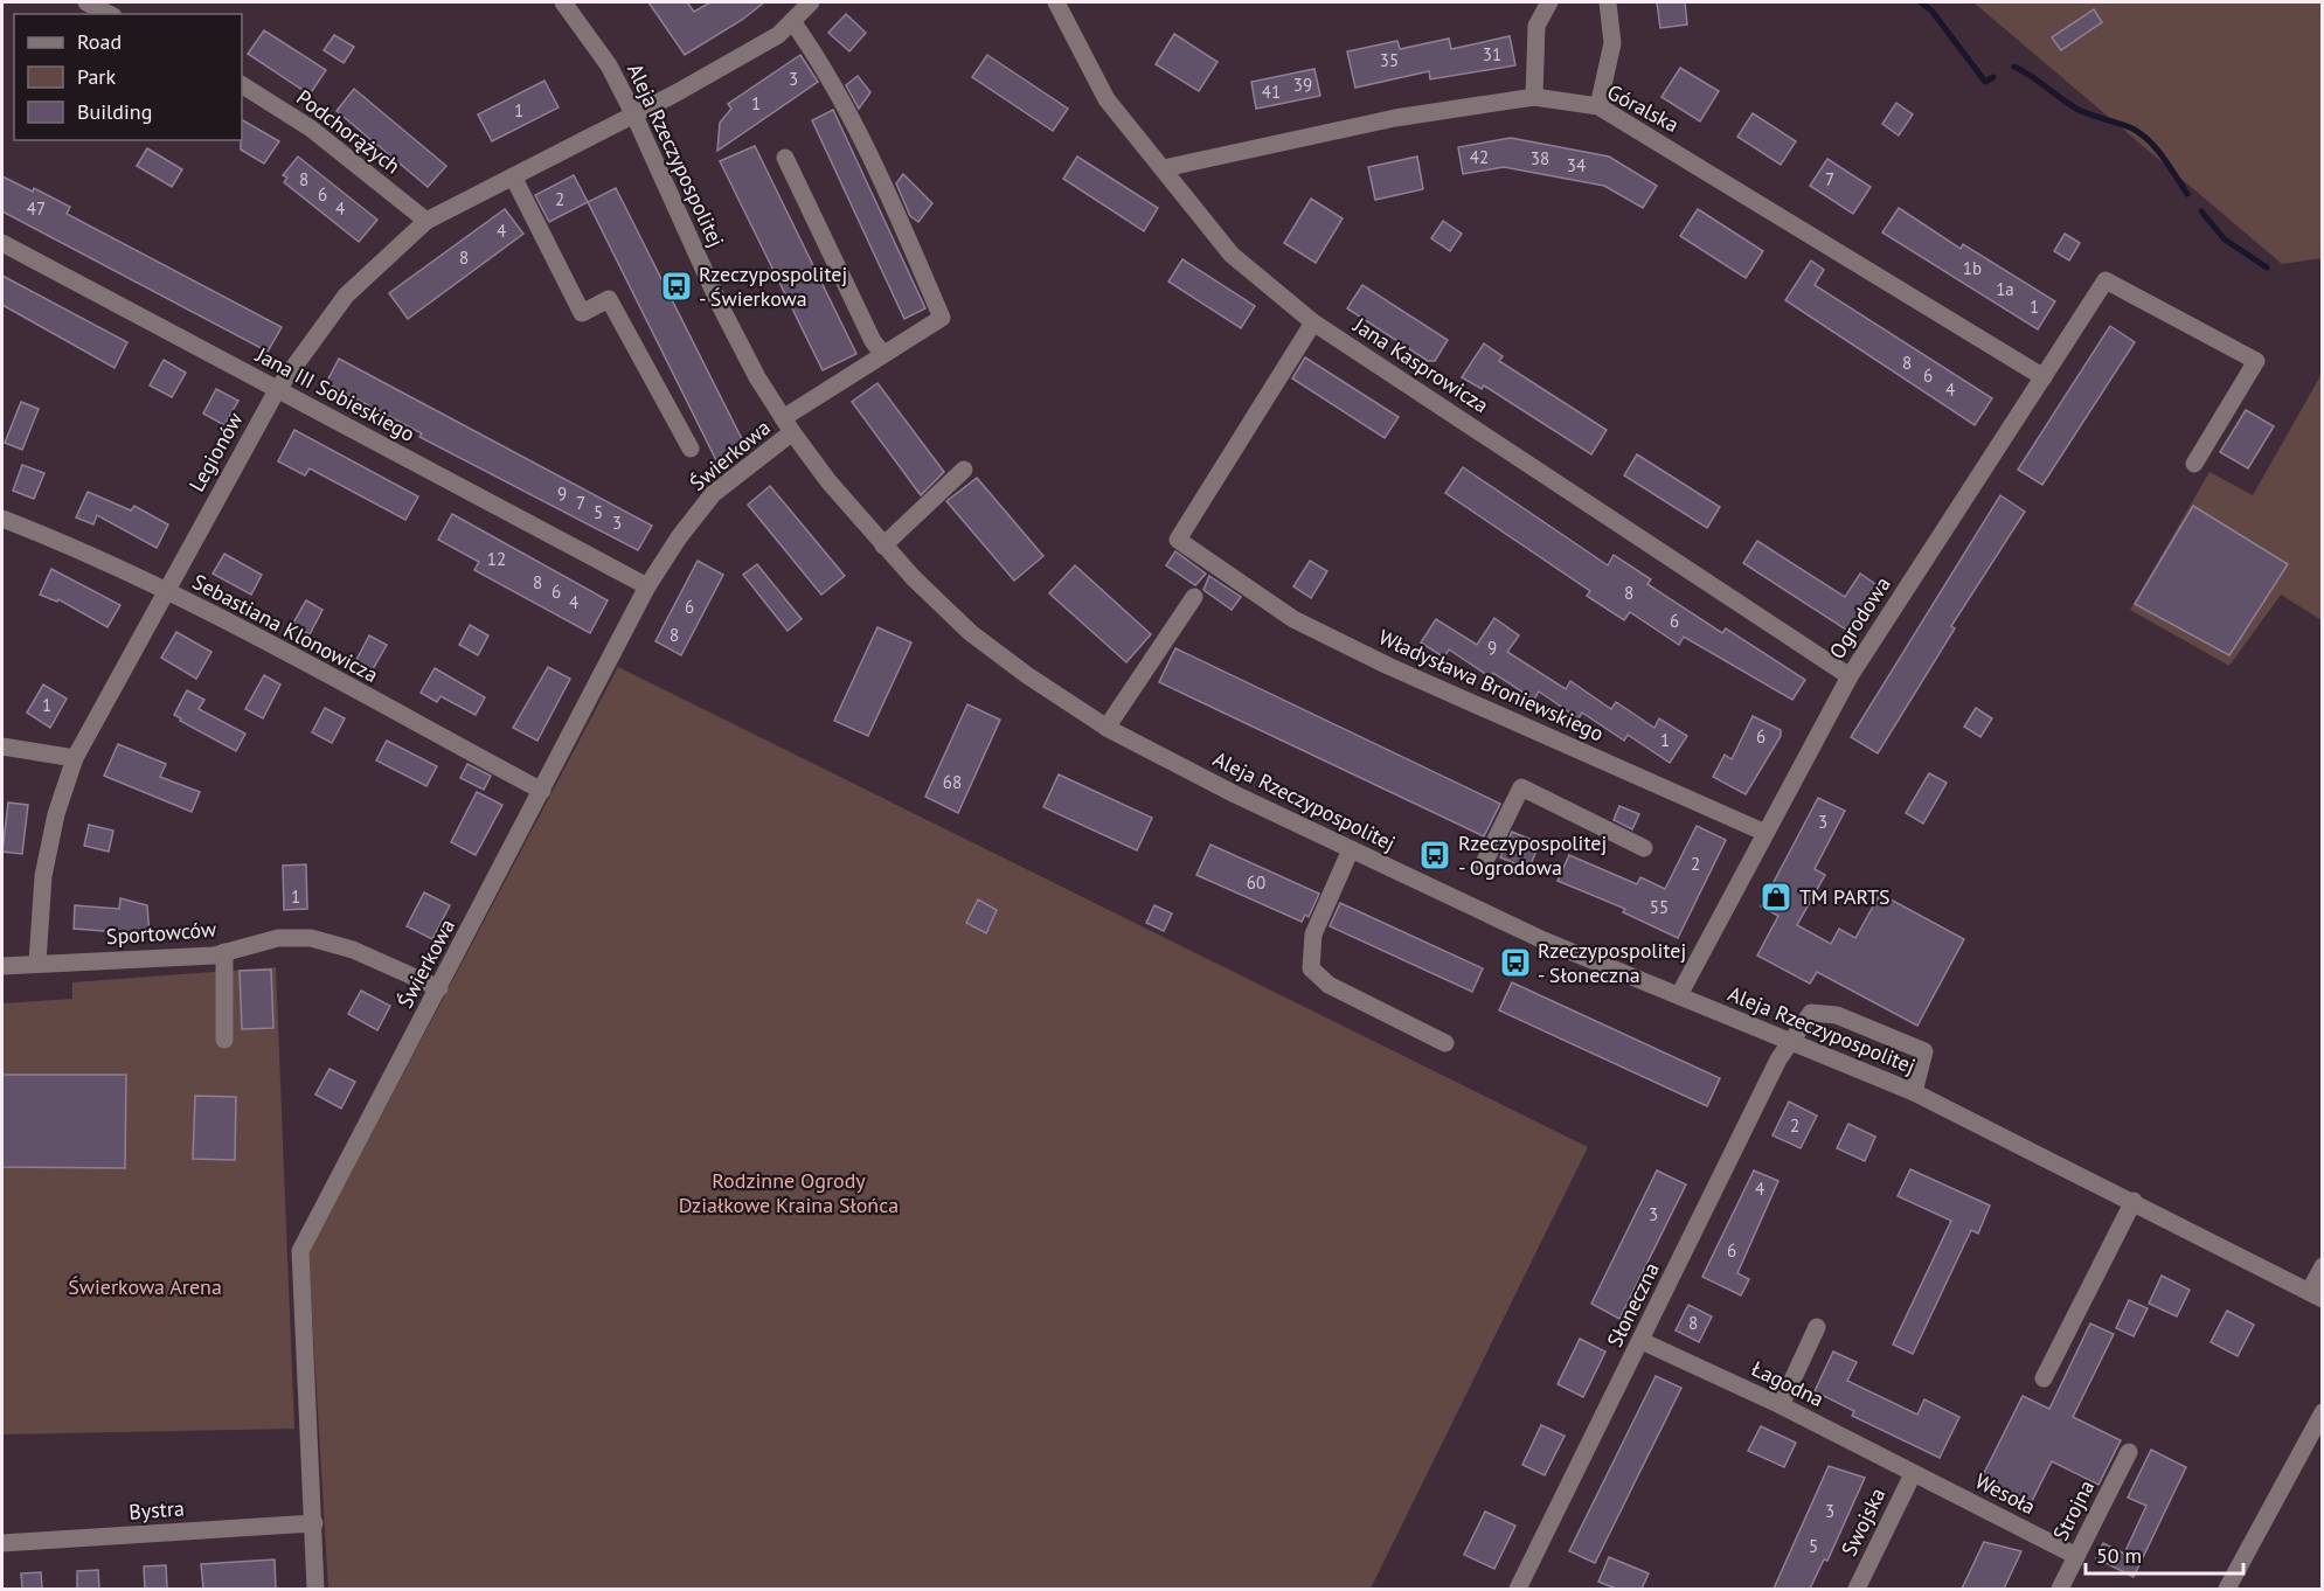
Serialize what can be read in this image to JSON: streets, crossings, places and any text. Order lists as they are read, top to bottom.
{
  "streets": {
    "street": [
      "Góralska",
      "Podchorążych",
      "Aleja Rzeczypospolitej",
      "Jana Kasprowicza",
      "Jana III Sobieskiego",
      "Legionów",
      "Świerkowa",
      "Ogrodowa",
      "Sebastiana Klonowicza",
      "Władysława Broniewskiego",
      "Sportowców",
      "Słoneczna",
      "Łagodna",
      "Wesoła",
      "Bystra",
      "Strojna",
      "Swojska"
    ]
  },
  "crossings": [
    ["Góralska", "Jana Kasprowicza"],
    ["Góralska", "Ogrodowa"],
    ["Podchorążych", "Legionów"],
    ["Aleja Rzeczypospolitej", "Legionów"],
    ["Aleja Rzeczypospolitej", "Świerkowa"],
    ["Aleja Rzeczypospolitej", "Ogrodowa"],
    ["Aleja Rzeczypospolitej", "Słoneczna"],
    ["Jana Kasprowicza", "Ogrodowa"],
    ["Jana Kasprowicza", "Władysława Broniewskiego"],
    ["Jana III Sobieskiego", "Legionów"],
    ["Jana III Sobieskiego", "Świerkowa"],
    ["Legionów", "Świerkowa"],
    ["Legionów", "Sebastiana Klonowicza"],
    ["Legionów", "Sportowców"],
    ["Świerkowa", "Sebastiana Klonowicza"],
    ["Świerkowa", "Sportowców"],
    ["Świerkowa", "Bystra"],
    ["Ogrodowa", "Władysława Broniewskiego"],
    ["Słoneczna", "Łagodna"],
    ["Łagodna", "Wesoła"],
    ["Łagodna", "Swojska"],
    ["Wesoła", "Strojna"],
    ["Wesoła", "Swojska"]
  ],
  "parks": ["Rodzinne Ogrody Działkowe Kraina Słońca", "Świerkowa Arena"],
  "places": {
    "bus stop": ["Rzeczypospolitej - Świerkowa", "Rzeczypospolitej - Ogrodowa", "Rzeczypospolitej - Słoneczna"],
    "shop": ["TM PARTS"]
  },
  "house_numbers": [
    "31",
    "35",
    "3",
    "39",
    "41",
    "1",
    "1",
    "42",
    "38",
    "34",
    "8",
    "7",
    "6",
    "2",
    "47",
    "4",
    "4",
    "8",
    "1b",
    "1a",
    "1",
    "8",
    "6",
    "4",
    "9",
    "7",
    "5",
    "3",
    "12",
    "8",
    "6",
    "8",
    "4",
    "6",
    "6",
    "8",
    "9",
    "1",
    "6",
    "1",
    "68",
    "3",
    "2",
    "60",
    "1",
    "55",
    "2",
    "4",
    "3",
    "6",
    "8",
    "3",
    "5"
  ],
  "legend": ["Road", "Park", "Building"],
  "scale_bar": "50 m"
}
